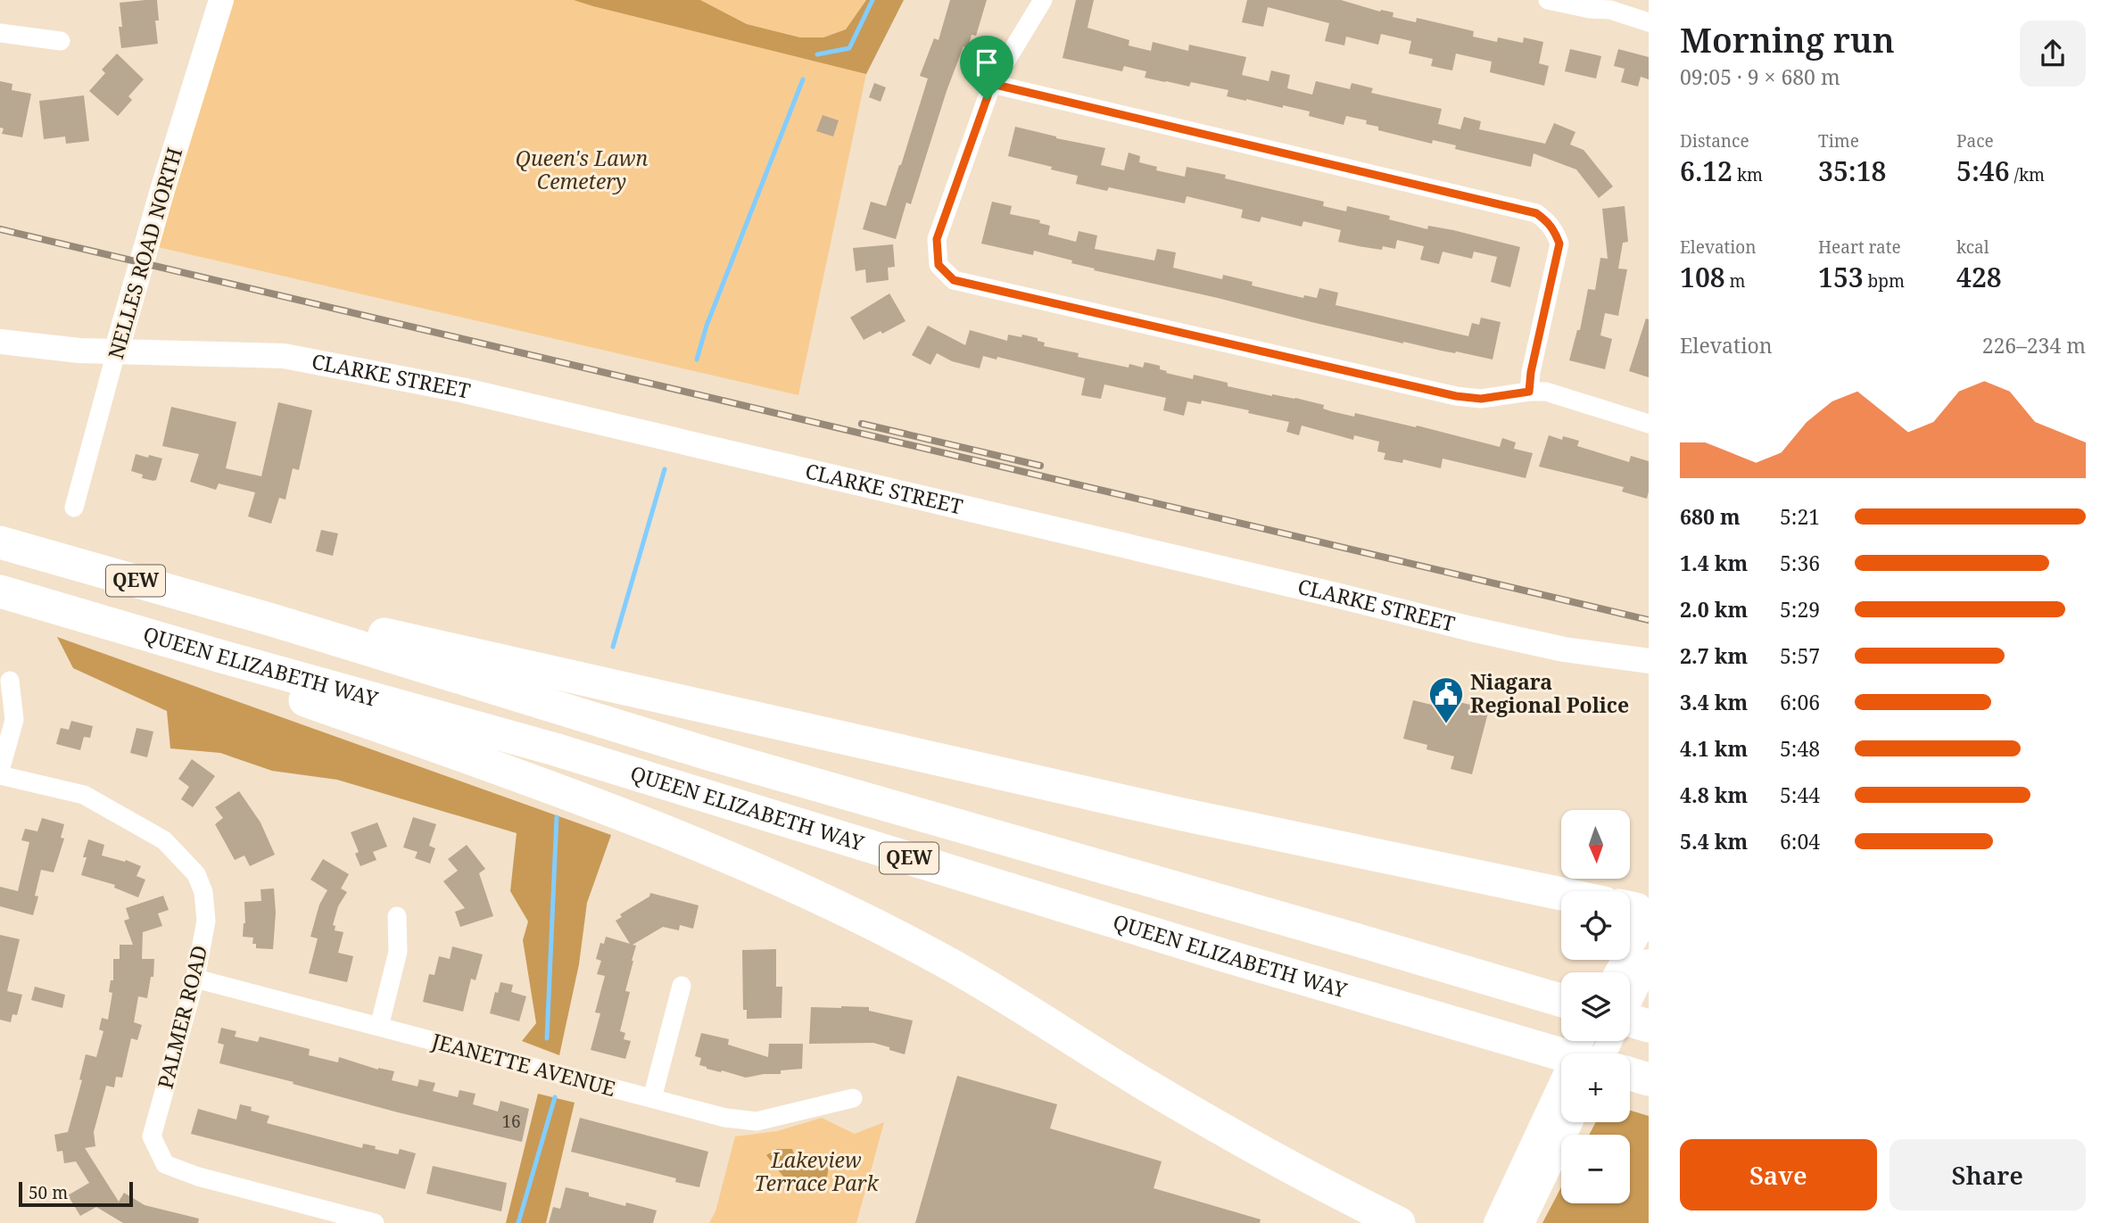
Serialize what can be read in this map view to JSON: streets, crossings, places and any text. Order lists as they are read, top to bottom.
{
  "streets": {
    "highway": ["QEW", "QUEEN ELIZABETH WAY"],
    "street": [
      "NELLES ROAD NORTH",
      "CLARKE STREET",
      "PALMER ROAD",
      "JEANETTE AVENUE"
    ]
  },
  "crossings": [
    ["NELLES ROAD NORTH", "CLARKE STREET"],
    ["PALMER ROAD", "JEANETTE AVENUE"]
  ],
  "parks": ["Queen's Lawn Cemetery", "Lakeview Terrace Park"],
  "places": {
    "public building": ["Niagara Regional Police"]
  },
  "house_numbers": ["16"],
  "scale_bar": "50 m",
  "north": "bottom",
  "page": {
    "heading": ["Morning run", "09:05 · 9 × 680 m"],
    "stats": [
      ["Distance", "6.12 km"],
      ["Time", "35:18"],
      ["Pace", "5:46 /km"],
      ["Elevation", "108 m"],
      ["Heart rate", "153 bpm"],
      ["kcal", "428"]
    ],
    "chart": ["Elevation", "226–234 m"],
    "list": [
      {
        "name": "680 m",
        "note": "5:21"
      },
      {
        "name": "1.4 km",
        "note": "5:36"
      },
      {
        "name": "2.0 km",
        "note": "5:29"
      },
      {
        "name": "2.7 km",
        "note": "5:57"
      },
      {
        "name": "3.4 km",
        "note": "6:06"
      },
      {
        "name": "4.1 km",
        "note": "5:48"
      },
      {
        "name": "4.8 km",
        "note": "5:44"
      },
      {
        "name": "5.4 km",
        "note": "6:04"
      }
    ],
    "map_buttons": ["+", "−"],
    "buttons": ["Save", "Share"],
    "scale": "50 m"
  }
}
